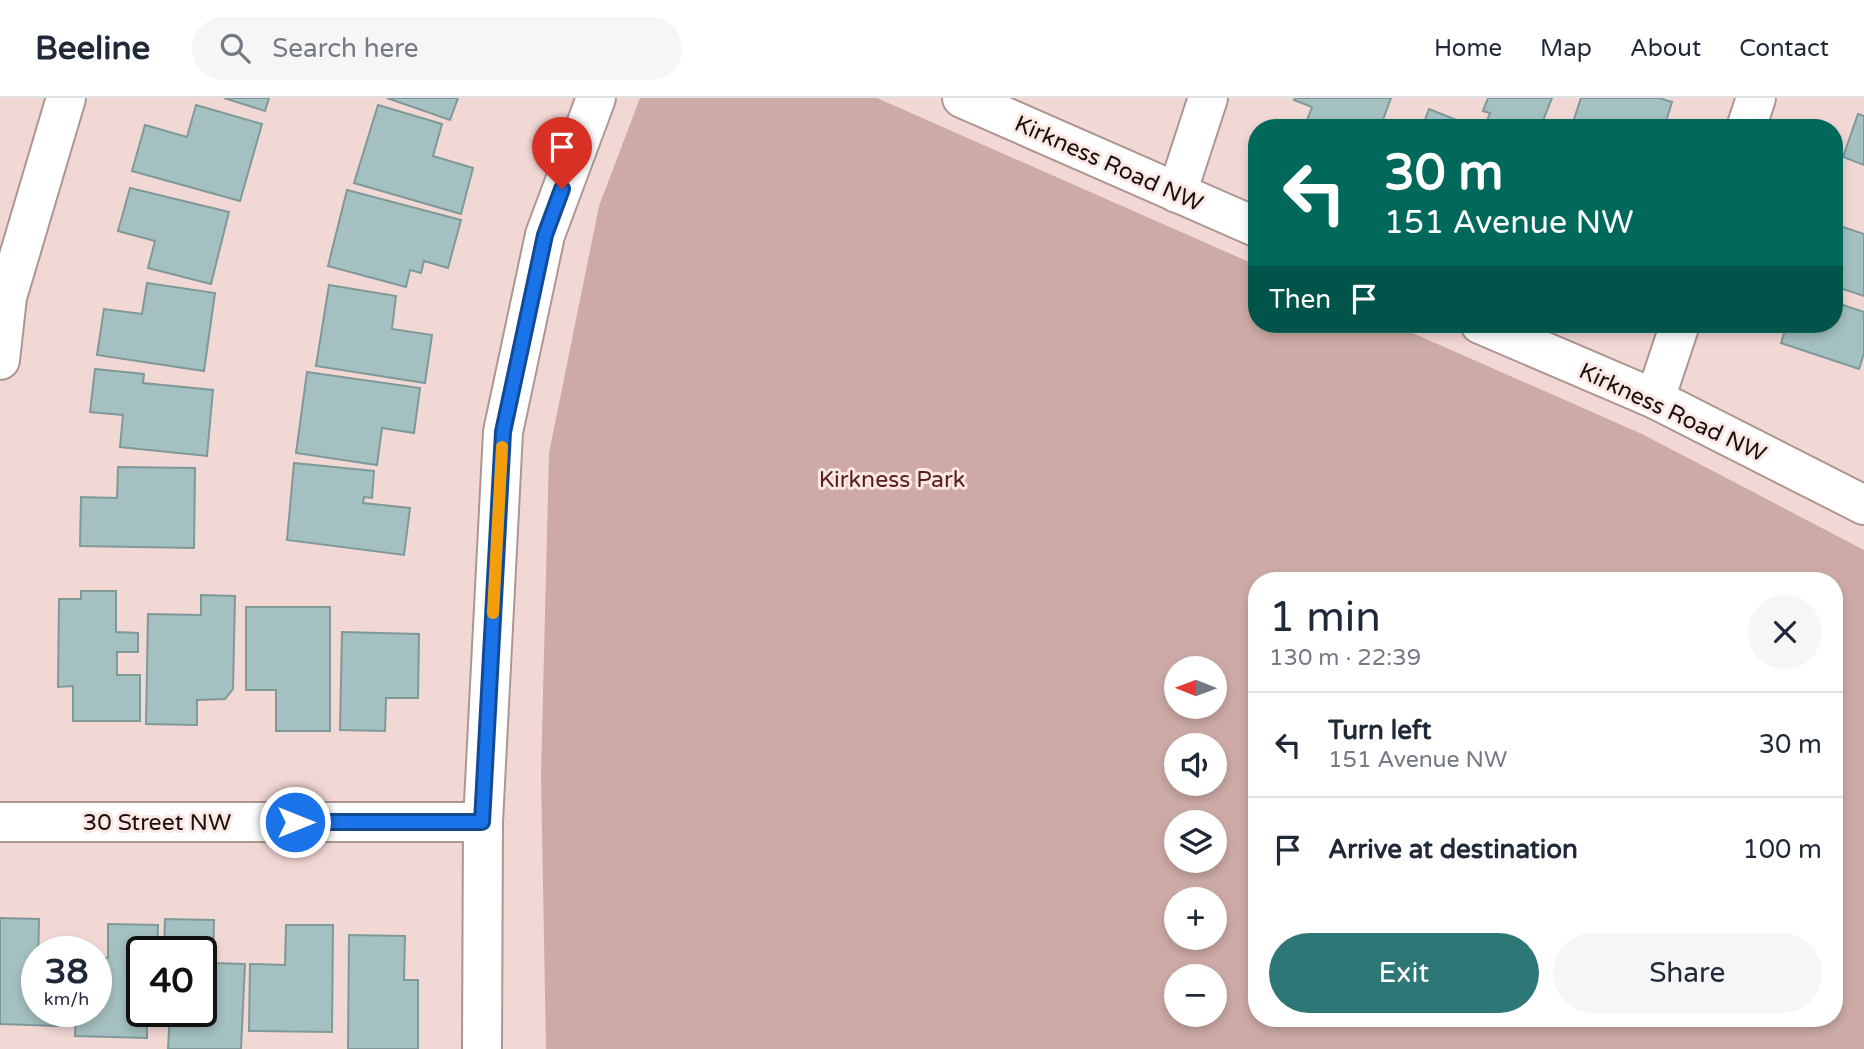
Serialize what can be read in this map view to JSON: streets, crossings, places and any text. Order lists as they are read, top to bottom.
{
  "streets": {
    "street": ["Kirkness Road NW", "30 Street NW"]
  },
  "parks": ["Kirkness Park"],
  "north": "left",
  "page": {
    "header": "Beeline",
    "search": "Search here",
    "nav": [
      "Home",
      "Map",
      "About",
      "Contact"
    ],
    "turn": ["30 m", "151 Avenue NW"],
    "then": "Then",
    "heading": ["1 min", "130 m · 22:39"],
    "map_buttons": ["+", "−"],
    "list": [
      {
        "name": "Turn left",
        "note": "151 Avenue NW",
        "value": "30 m"
      },
      {
        "name": "Arrive at destination",
        "value": "100 m"
      }
    ],
    "buttons": ["Exit", "Share"],
    "speed": "38 km/h",
    "limit": "40"
  }
}
